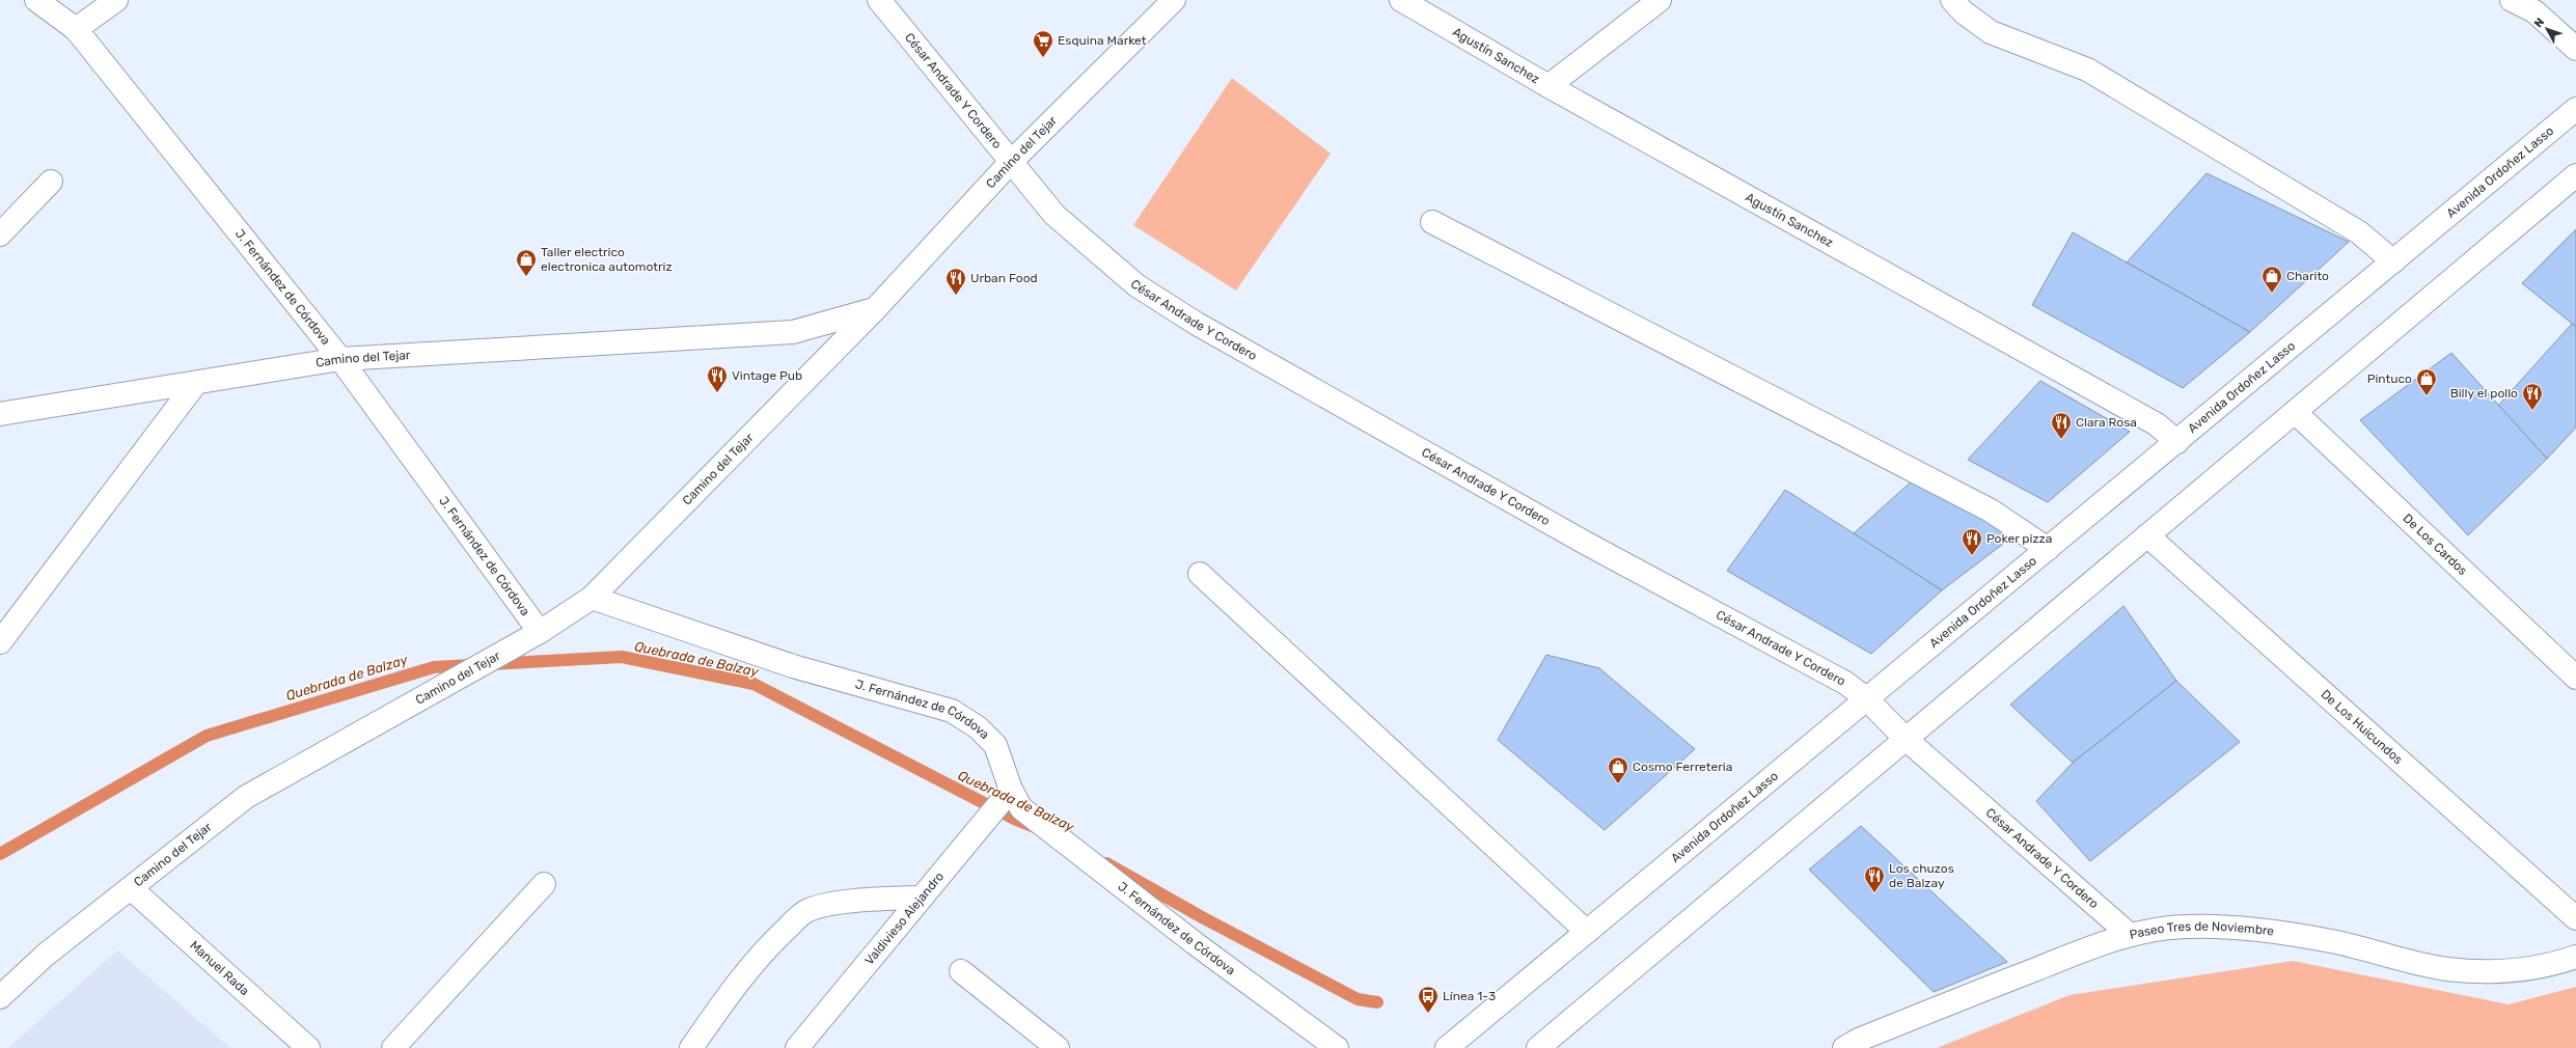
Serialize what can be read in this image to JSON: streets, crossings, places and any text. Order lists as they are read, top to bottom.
{
  "streets": {
    "street": [
      "Agustín Sanchez",
      "César Andrade Y Cordero",
      "Camino del Tejar",
      "Avenida Ordoñez Lasso",
      "J. Fernández de Córdova",
      "De Los Cardos",
      "De Los Huicundos",
      "Valdivieso Alejandro",
      "Paseo Tres de Noviembre",
      "Manuel Rada"
    ]
  },
  "crossings": [
    ["Agustín Sanchez", "Avenida Ordoñez Lasso"],
    ["César Andrade Y Cordero", "Camino del Tejar"],
    ["César Andrade Y Cordero", "Avenida Ordoñez Lasso"],
    ["César Andrade Y Cordero", "Paseo Tres de Noviembre"],
    ["Camino del Tejar", "J. Fernández de Córdova"],
    ["Camino del Tejar", "Manuel Rada"],
    ["J. Fernández de Córdova", "Valdivieso Alejandro"]
  ],
  "water": ["Quebrada de Balzay"],
  "places": {
    "supermarket": ["Esquina Market"],
    "shop": [
      "Taller electrico electronica automotriz",
      "Charito",
      "Pintuco",
      "Cosmo Ferreteria"
    ],
    "restaurant": [
      "Urban Food",
      "Vintage Pub",
      "Billy el pollo",
      "Clara Rosa",
      "Poker pizza",
      "Los chuzos de Balzay"
    ],
    "bus stop": ["Línea 1-3"]
  },
  "north": "top left"
}
